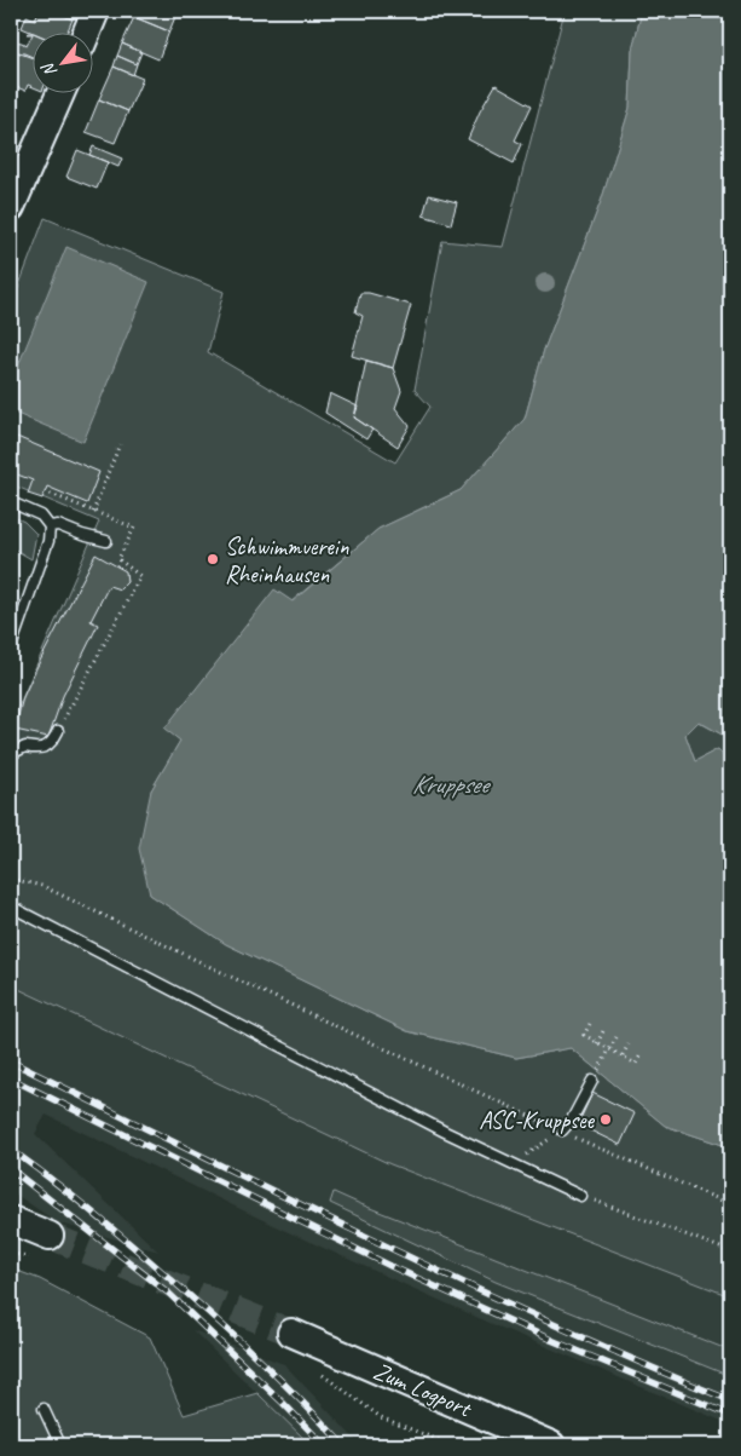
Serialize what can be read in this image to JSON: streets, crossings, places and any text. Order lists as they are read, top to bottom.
{
  "streets": {
    "main road": ["Zum Logport"]
  },
  "water": ["Kruppsee"],
  "places": ["Schwimmverein Rheinhausen", "ASC-Kruppsee"],
  "north": "bottom left"
}
